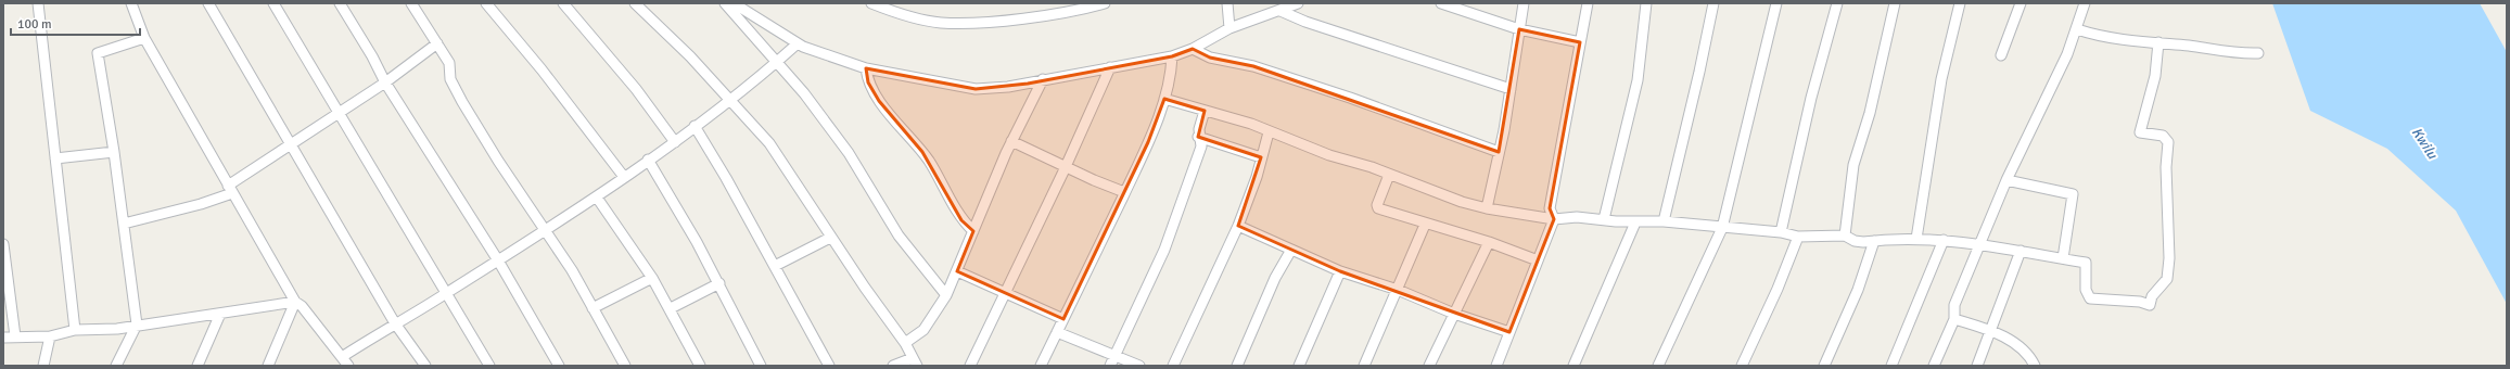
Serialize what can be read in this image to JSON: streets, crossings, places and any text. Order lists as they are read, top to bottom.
{
  "water": ["Kwilu"],
  "scale_bar": "100 m"
}
